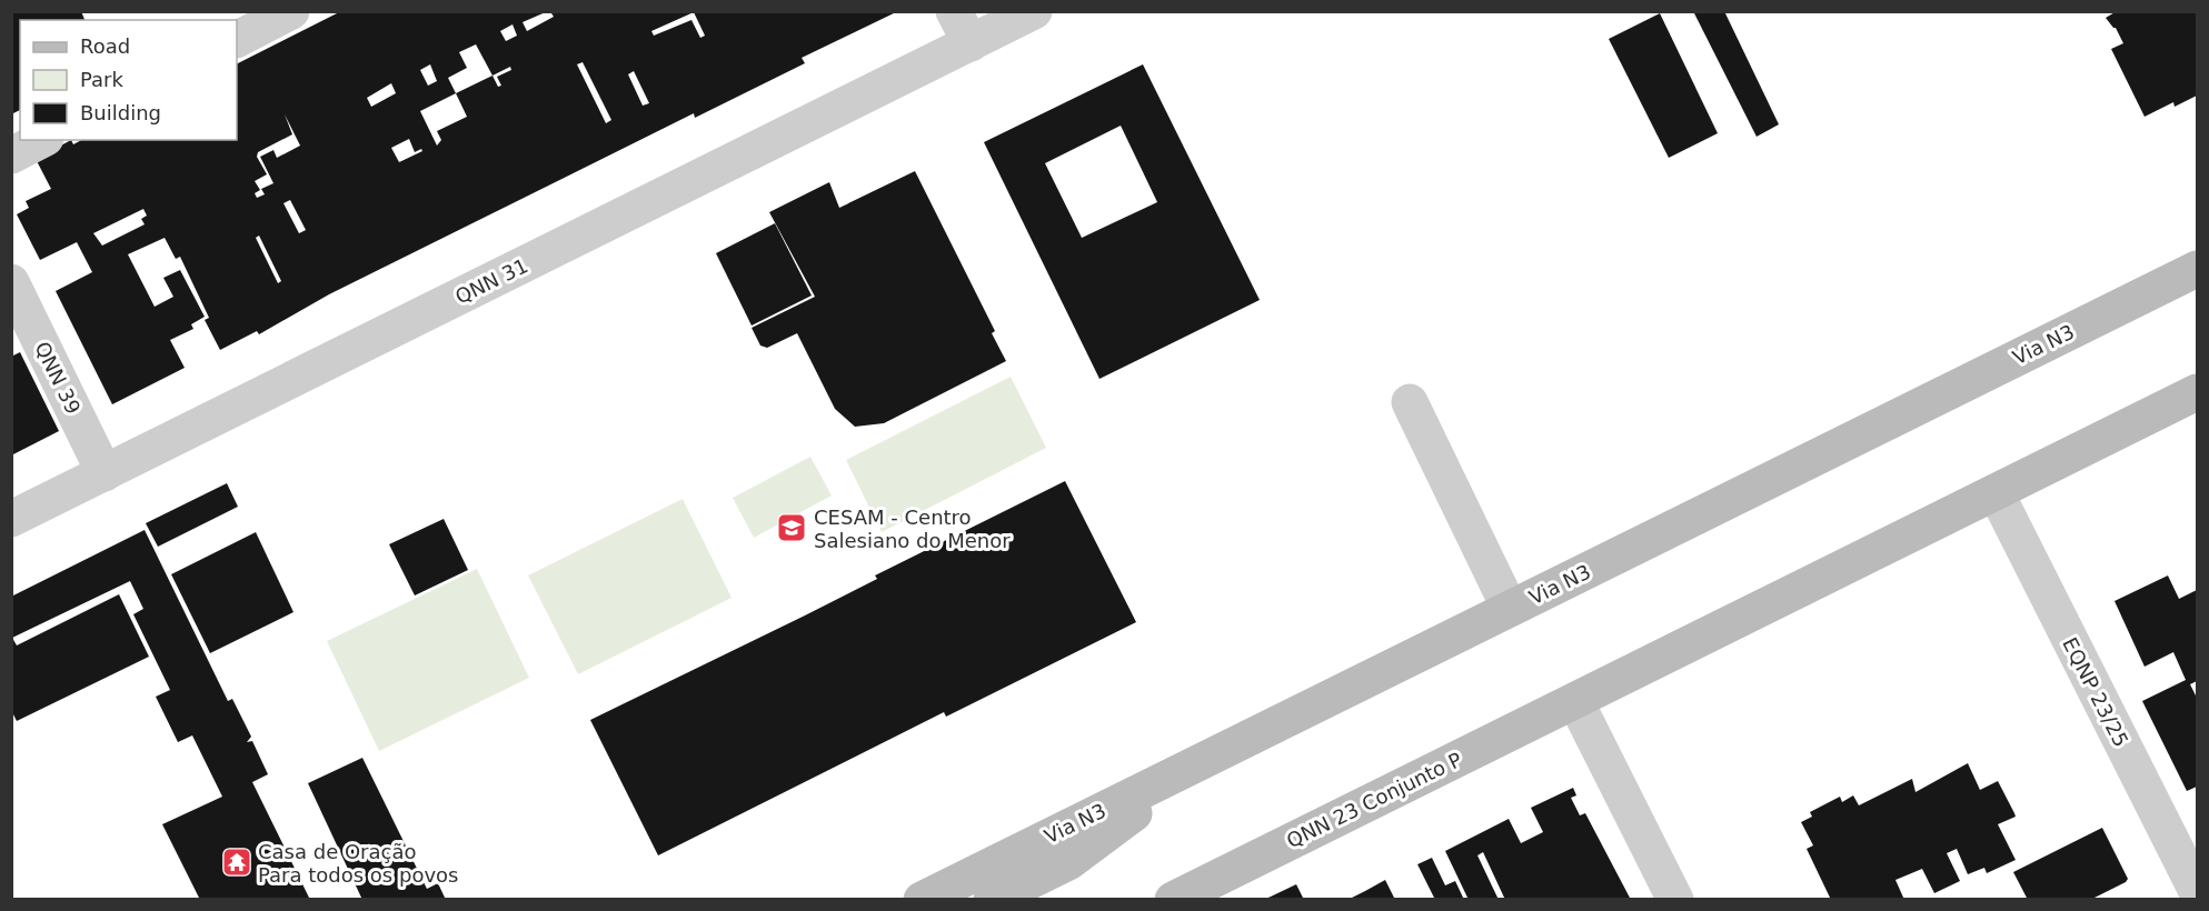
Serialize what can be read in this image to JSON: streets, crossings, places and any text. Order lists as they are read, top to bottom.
{
  "streets": {
    "main road": ["Via N3", "QNN 23 Conjunto P"],
    "street": ["QNN 31", "QNN 39", "EQNP 23/25"]
  },
  "crossings": [
    ["QNN 31", "QNN 39"]
  ],
  "places": {
    "school or university": ["CESAM - Centro Salesiano do Menor"],
    "temple": ["Casa de Oração Para todos os povos"]
  },
  "legend": ["Road", "Park", "Building"]
}
